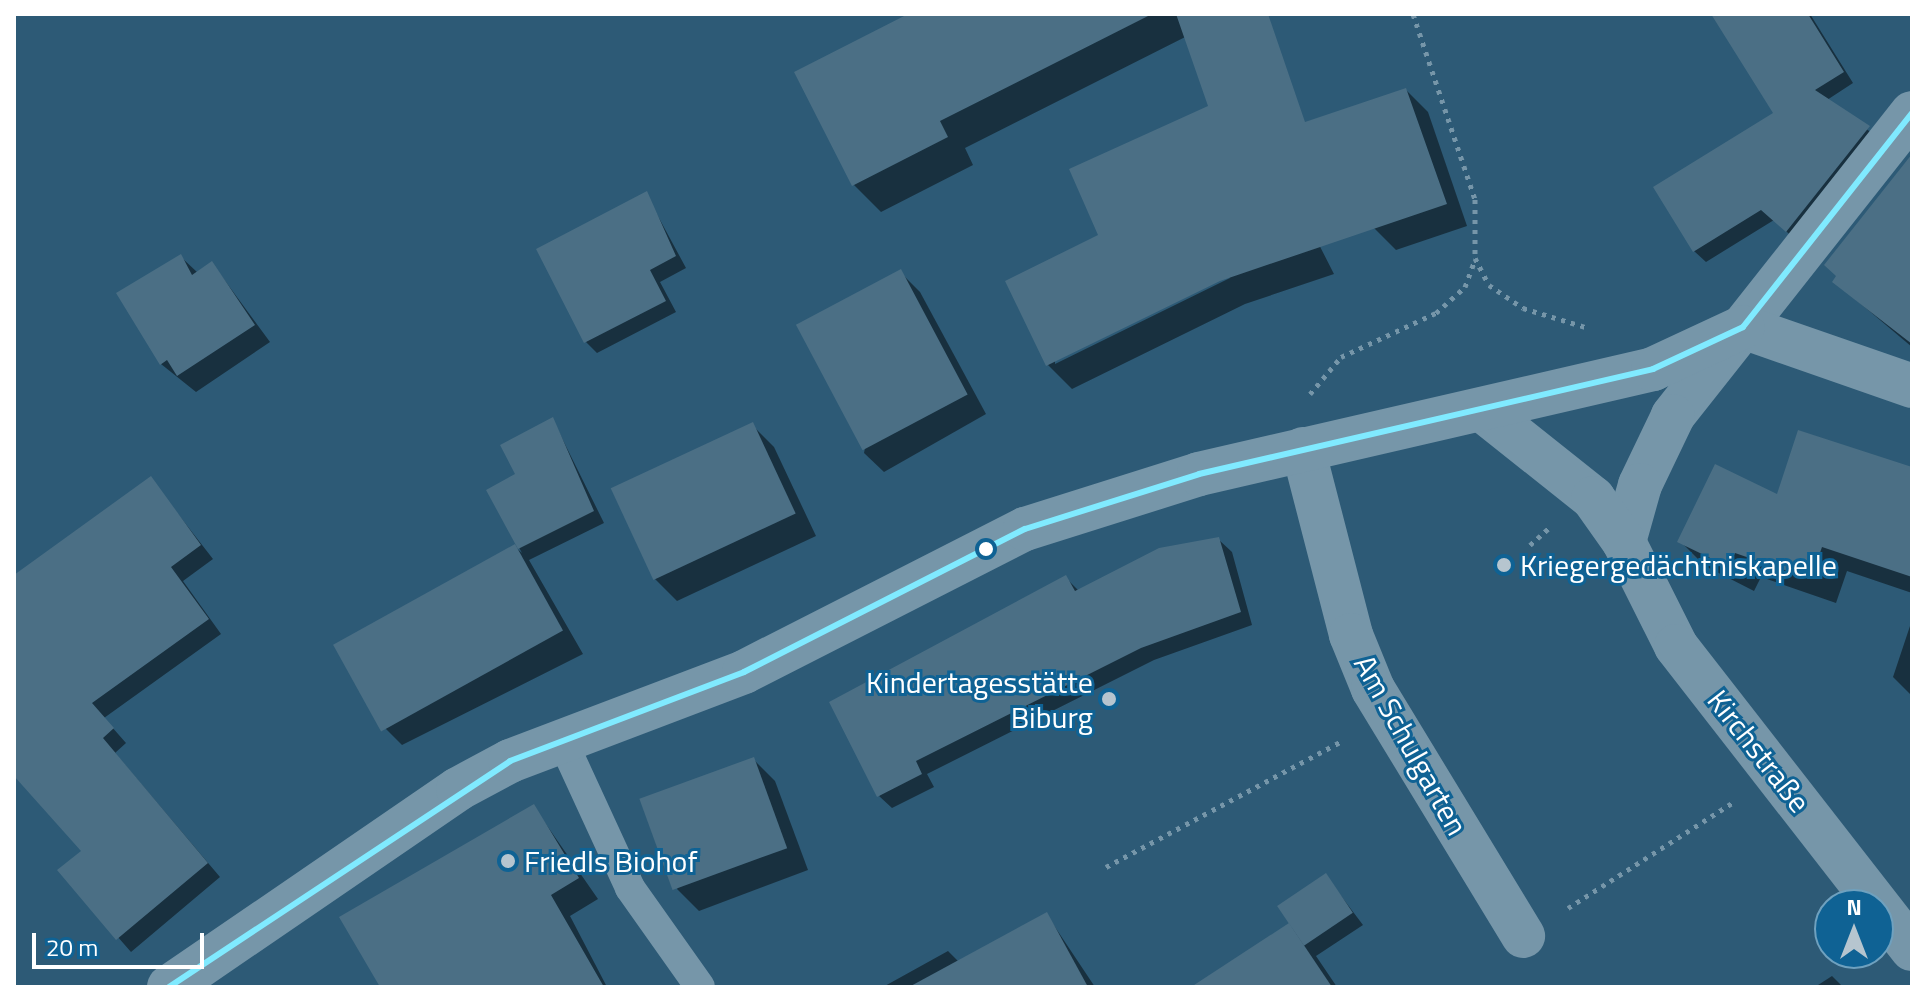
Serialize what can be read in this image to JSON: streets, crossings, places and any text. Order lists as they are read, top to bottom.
{
  "streets": {
    "street": ["Am Schulgarten", "Kirchstraße"]
  },
  "places": ["Kriegergedächtniskapelle", "Kindertagesstätte Biburg", "Friedls Biohof"],
  "scale_bar": "20 m",
  "north": "top"
}
